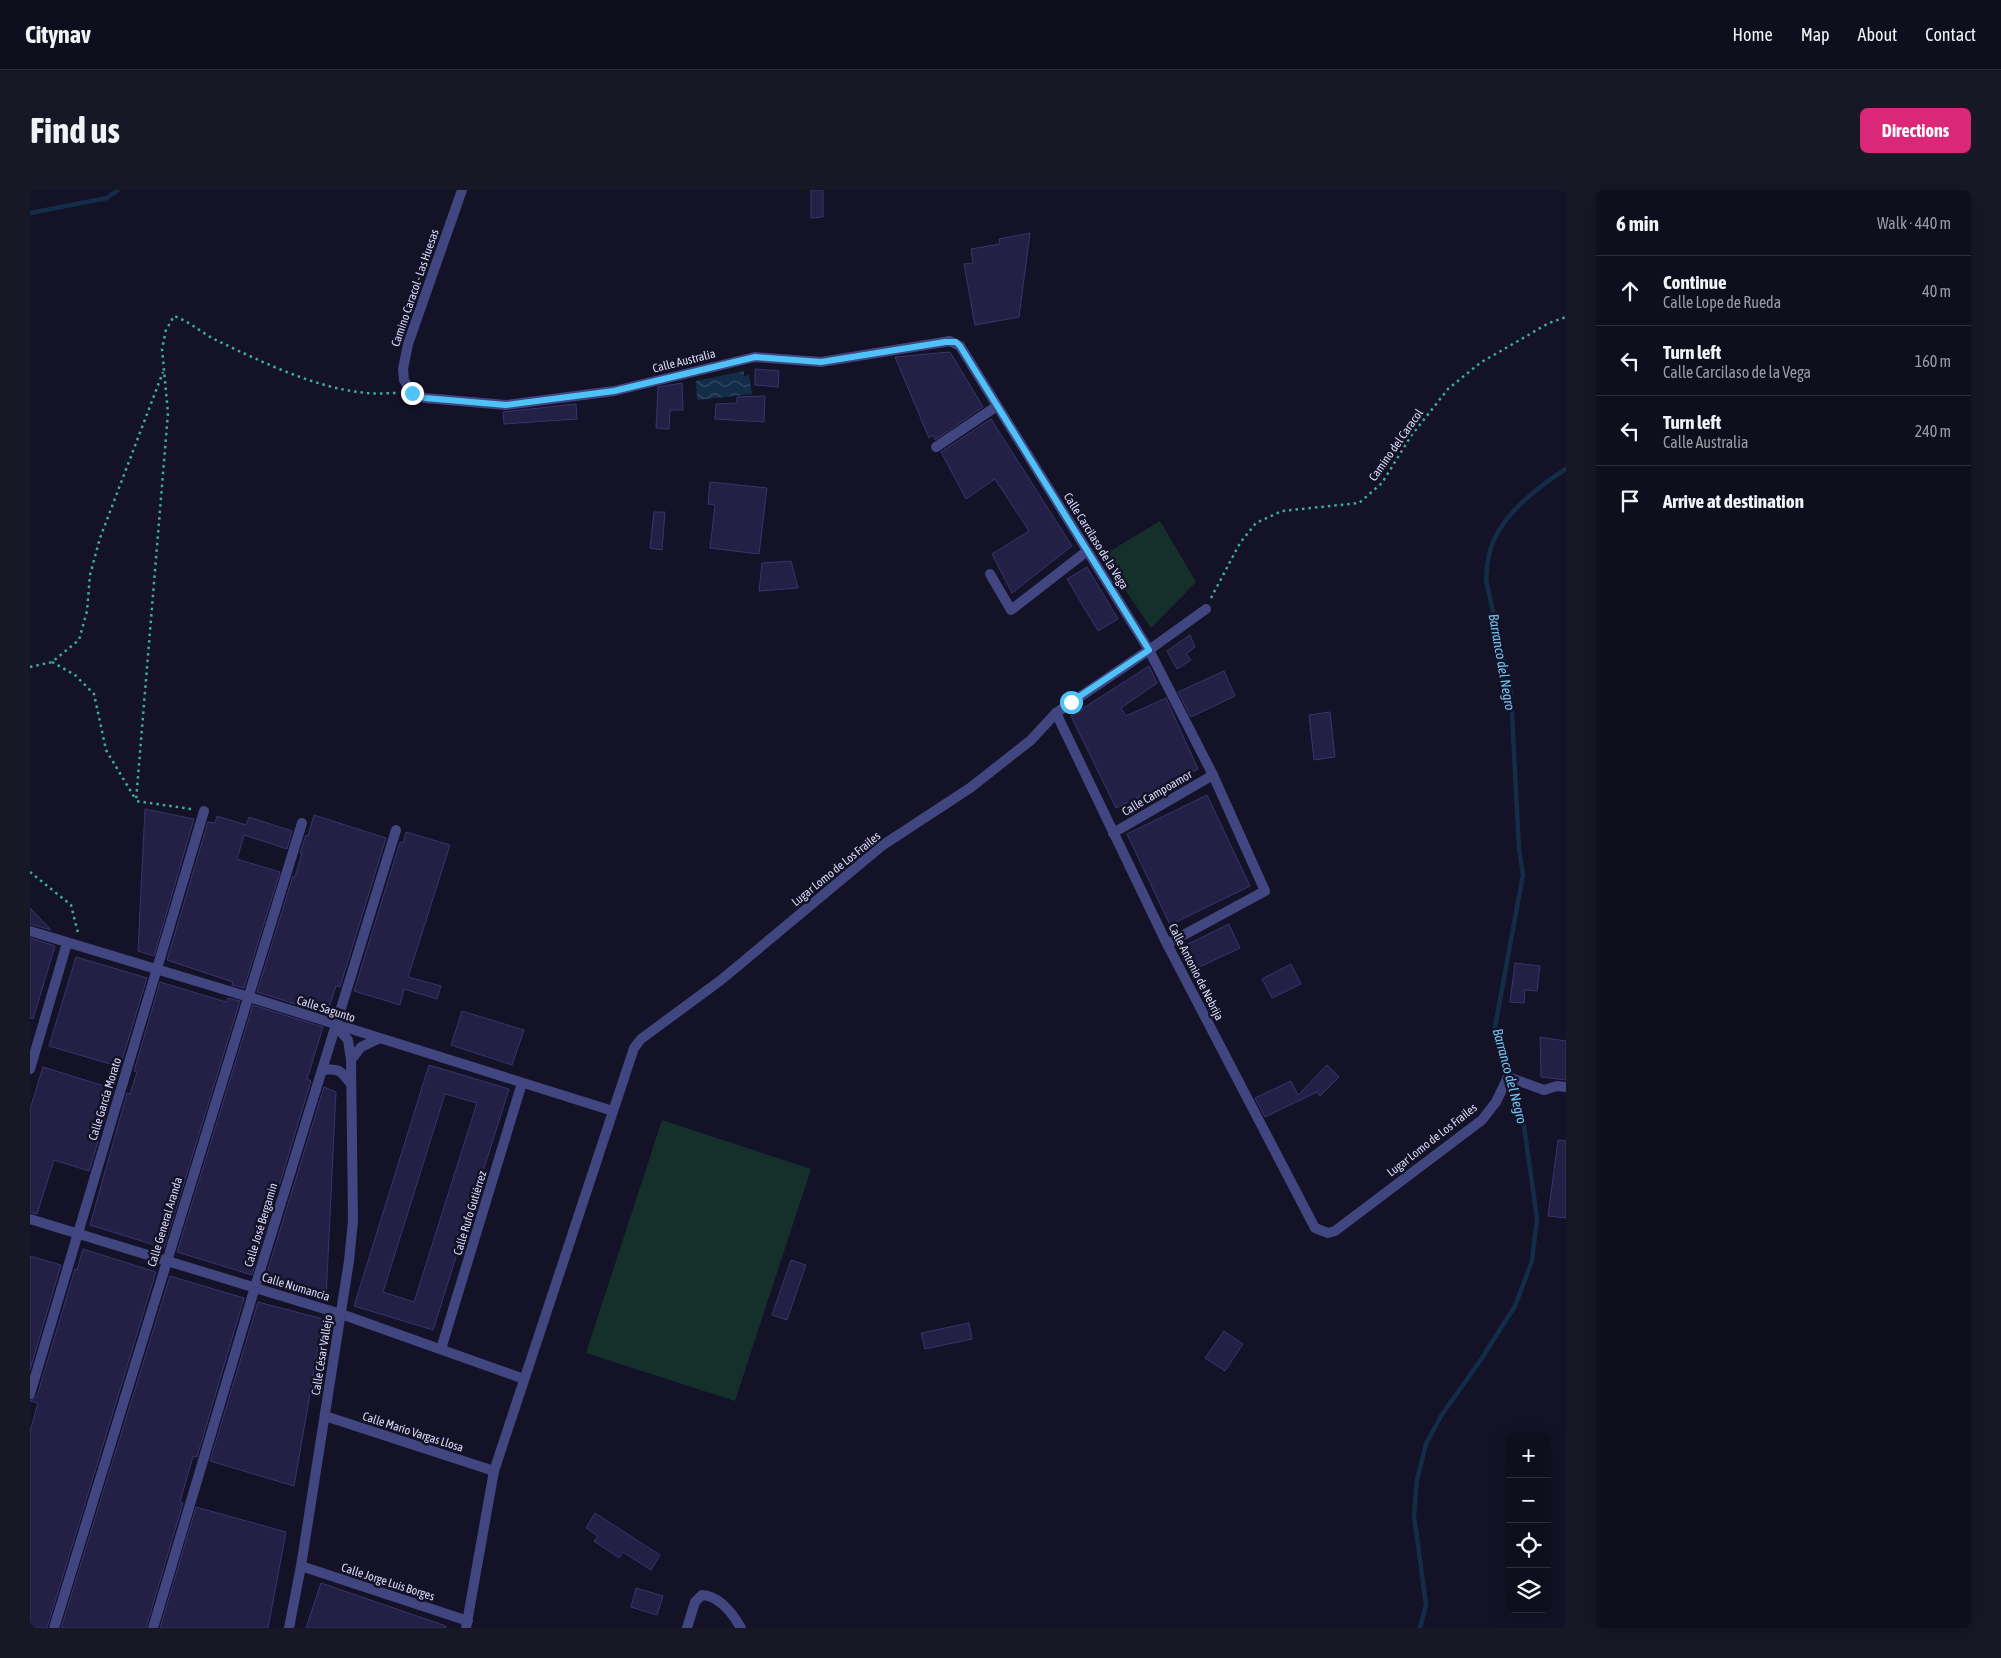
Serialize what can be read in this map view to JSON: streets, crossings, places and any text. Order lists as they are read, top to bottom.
{
  "streets": {
    "street": [
      "Camino Caracol - Las Huesas",
      "Calle Australia",
      "Calle Carcilaso de la Vega",
      "Calle Campoamor",
      "Lugar Lomo de Los Frailes",
      "Calle Antonio de Nebrija",
      "Calle Sagunto",
      "Calle García Morato",
      "Calle Rufo Gutiérrez",
      "Calle General Aranda",
      "Calle José Bergamin",
      "Calle Numancia",
      "Calle César Vallejo",
      "Calle Mario Vargas Llosa",
      "Calle Jorge Luis Borges"
    ],
    "path": ["Camino del Caracol"]
  },
  "crossings": [
    ["Camino Caracol - Las Huesas", "Calle Australia"],
    ["Calle Australia", "Calle Carcilaso de la Vega"],
    ["Camino del Caracol", "Lugar Lomo de Los Frailes"],
    ["Calle Carcilaso de la Vega", "Calle Campoamor"],
    ["Calle Carcilaso de la Vega", "Lugar Lomo de Los Frailes"],
    ["Calle Carcilaso de la Vega", "Calle Antonio de Nebrija"],
    ["Calle Campoamor", "Calle Antonio de Nebrija"],
    ["Lugar Lomo de Los Frailes", "Calle Antonio de Nebrija"],
    ["Lugar Lomo de Los Frailes", "Calle Sagunto"],
    ["Calle Sagunto", "Calle García Morato"],
    ["Calle Sagunto", "Calle Rufo Gutiérrez"],
    ["Calle Sagunto", "Calle General Aranda"],
    ["Calle Sagunto", "Calle José Bergamin"],
    ["Calle Sagunto", "Calle César Vallejo"],
    ["Calle García Morato", "Calle Numancia"],
    ["Calle Rufo Gutiérrez", "Calle Numancia"],
    ["Calle General Aranda", "Calle Numancia"],
    ["Calle José Bergamin", "Calle Numancia"],
    ["Calle José Bergamin", "Calle César Vallejo"],
    ["Calle Numancia", "Calle César Vallejo"],
    ["Calle César Vallejo", "Calle Mario Vargas Llosa"],
    ["Calle César Vallejo", "Calle Jorge Luis Borges"]
  ],
  "water": ["Barranco del Negro"],
  "page": {
    "header": "Citynav",
    "nav": [
      "Home",
      "Map",
      "About",
      "Contact"
    ],
    "buttons": "Directions",
    "title": "Find us",
    "heading": ["6 min", "Walk · 440 m"],
    "list": [
      ["Continue", "Calle Lope de Rueda", "40 m"],
      ["Turn left", "Calle Carcilaso de la Vega", "160 m"],
      ["Turn left", "Calle Australia", "240 m"],
      "Arrive at destination"
    ],
    "map_buttons": ["+", "−"]
  }
}
